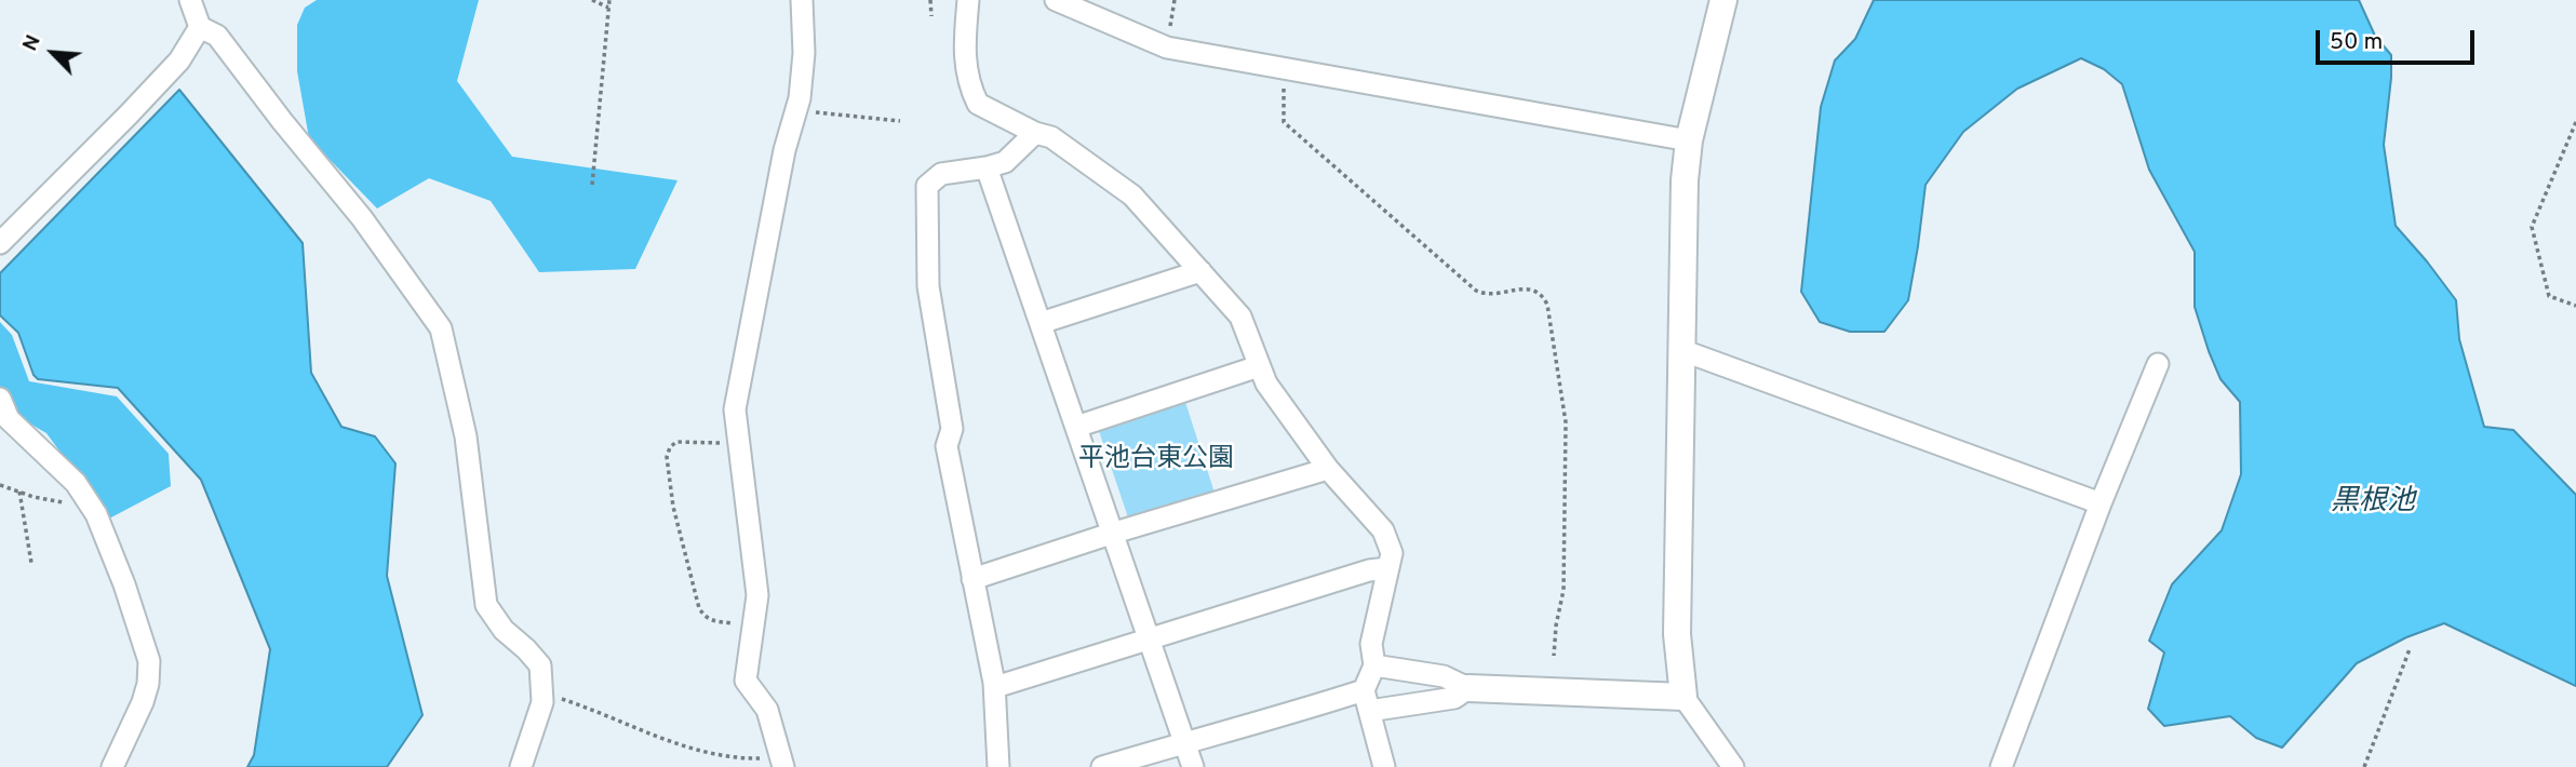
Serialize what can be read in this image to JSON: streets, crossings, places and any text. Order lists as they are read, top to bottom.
{
  "water": ["黒根池"],
  "parks": ["平池台東公園"],
  "scale_bar": "50 m",
  "north": "top left"
}
